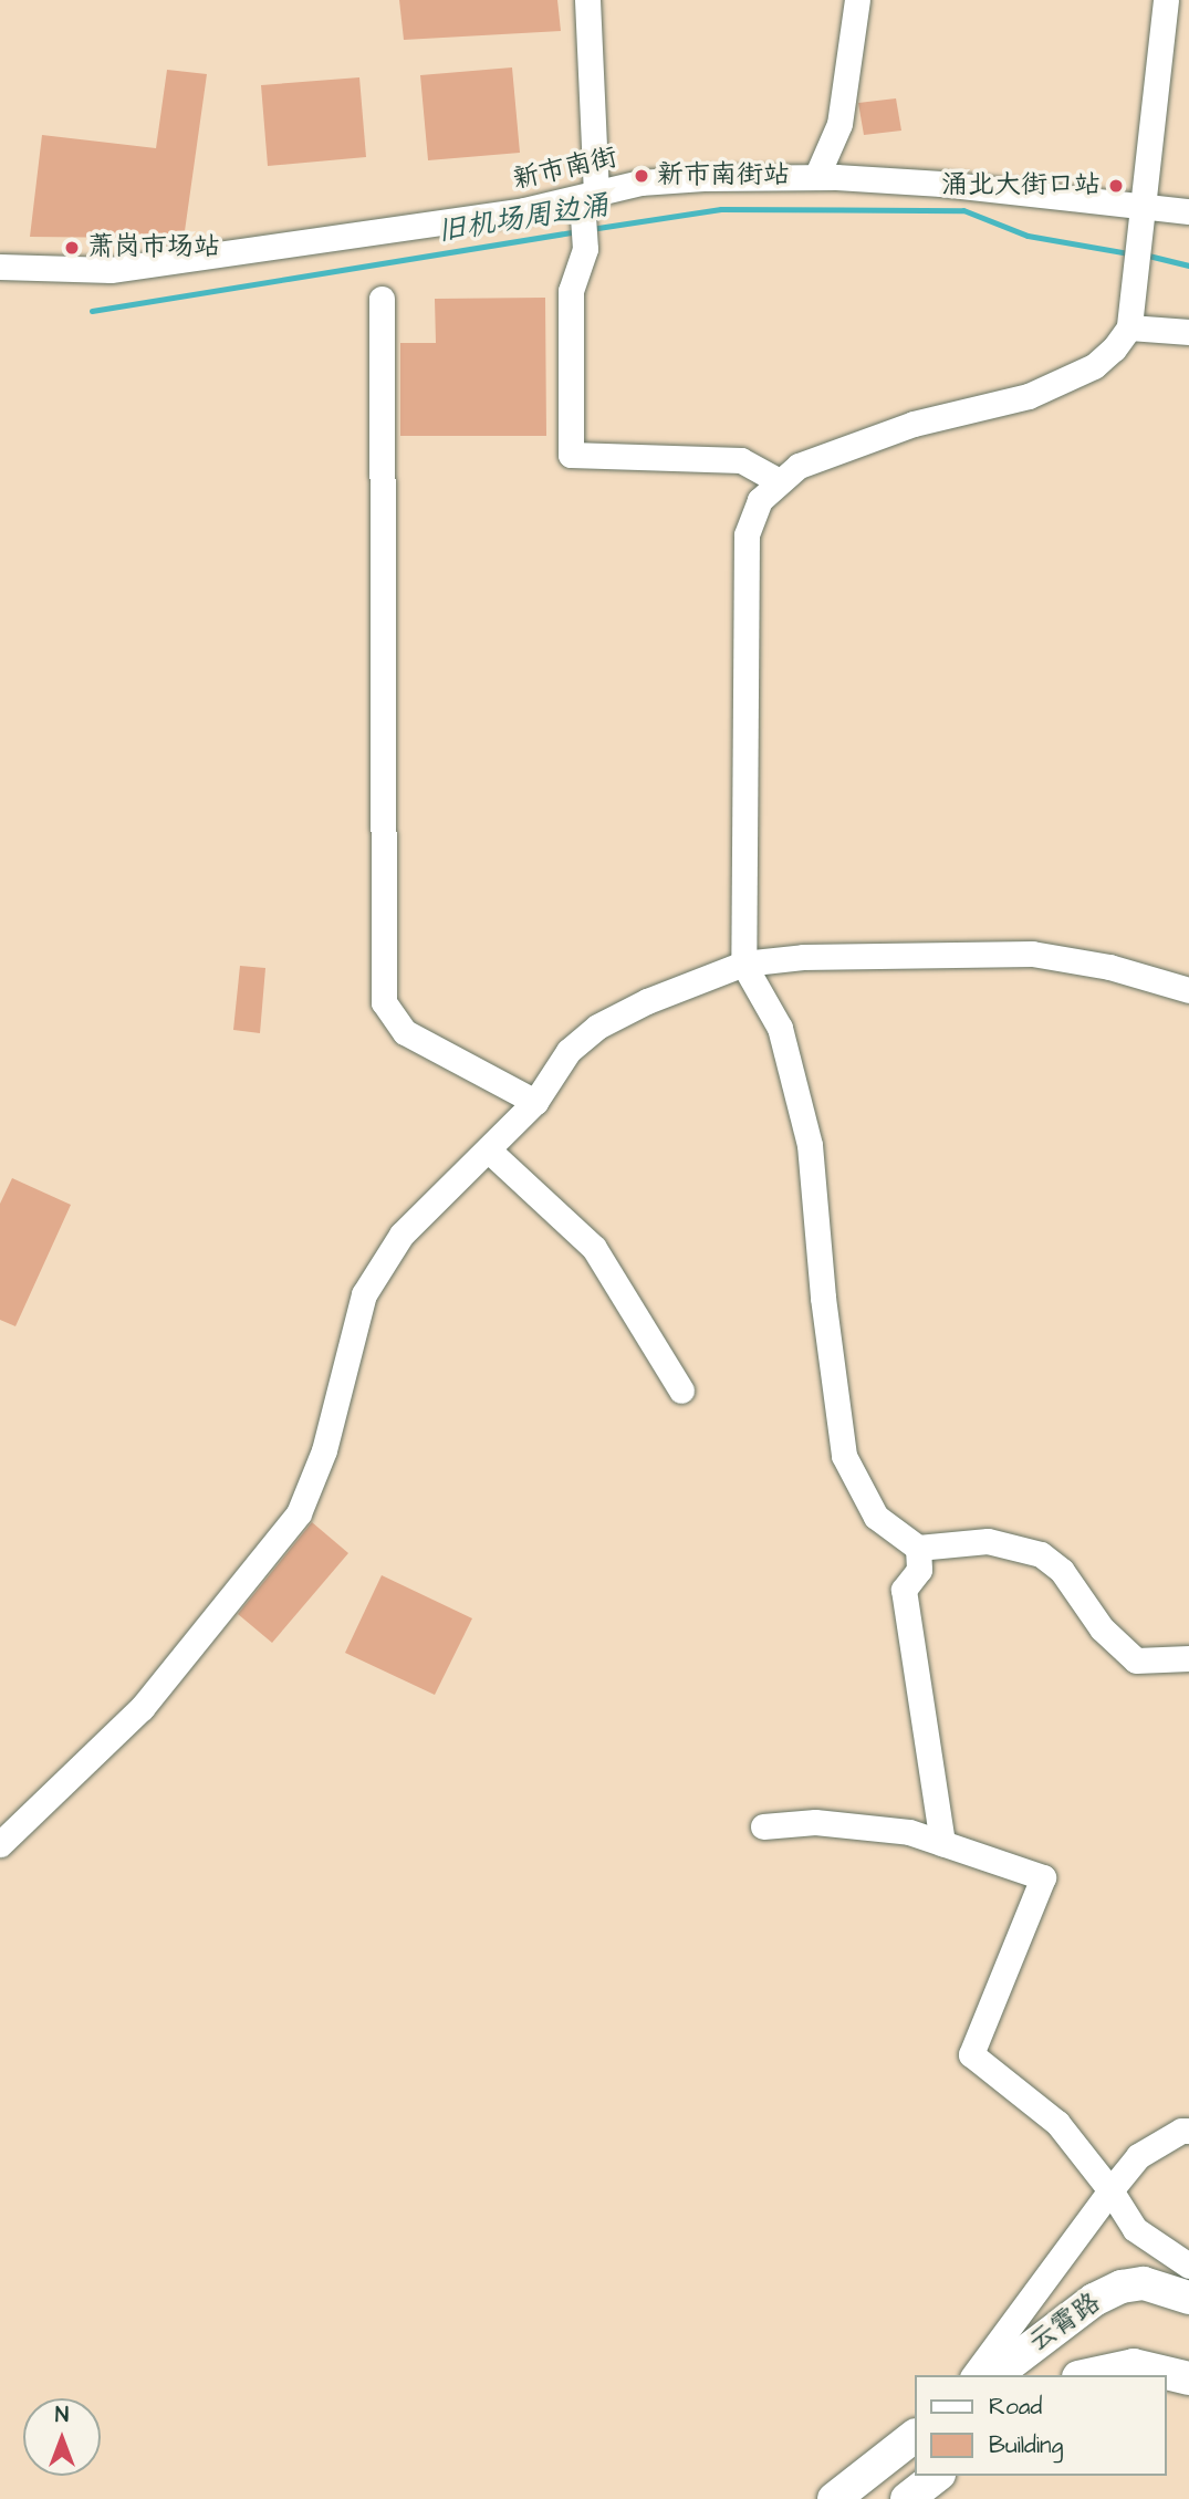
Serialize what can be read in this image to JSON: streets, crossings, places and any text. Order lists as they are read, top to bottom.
{
  "streets": {
    "main road": ["云霄路"],
    "street": ["新市南街"]
  },
  "water": ["旧机场周边涌"],
  "places": ["新市南街站", "涌北大街口站", "萧岗市场站"],
  "legend": ["Road", "Building"],
  "north": "top"
}
